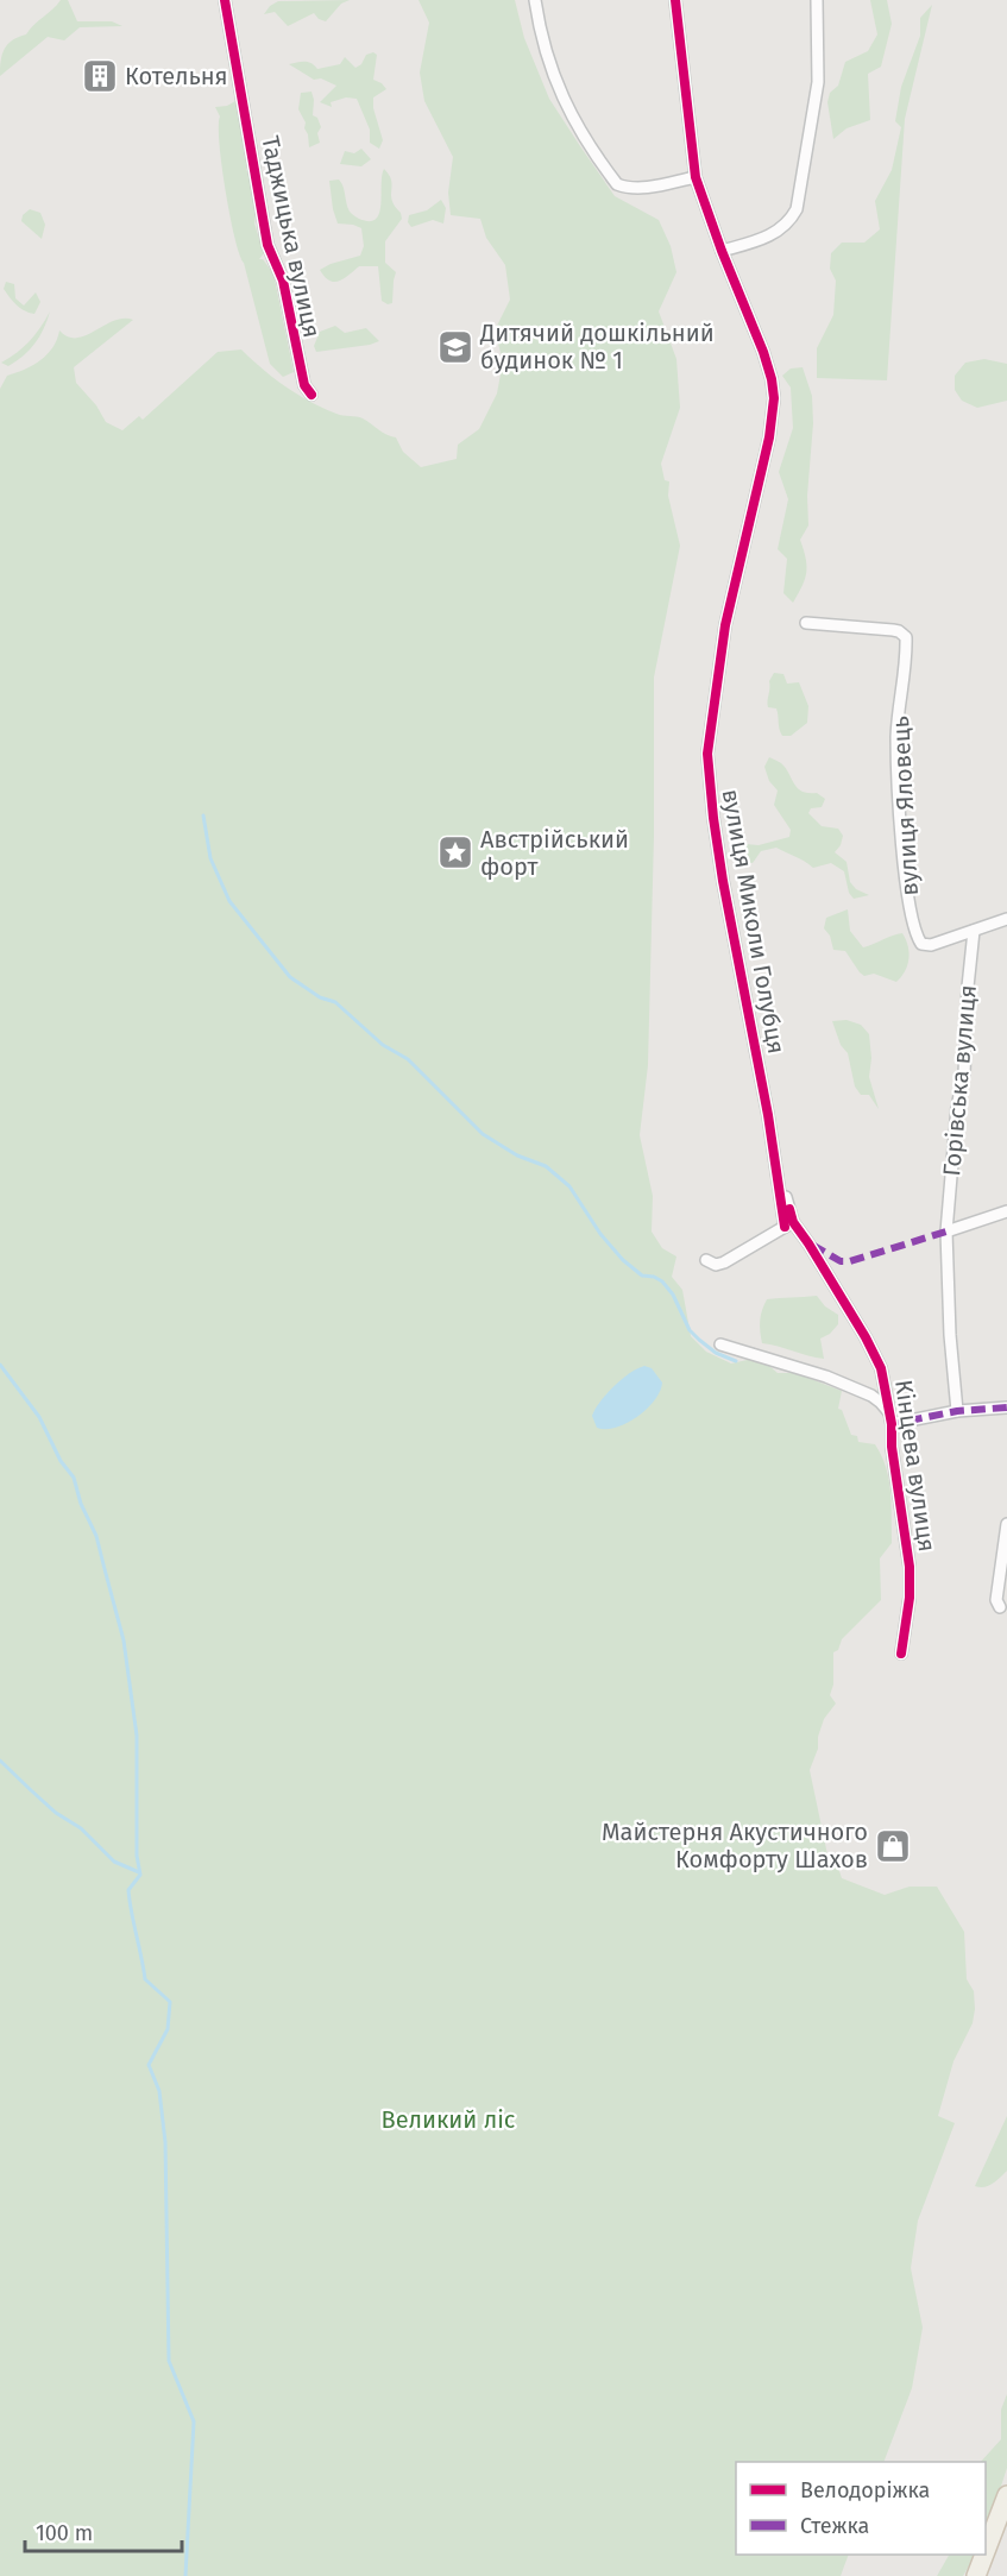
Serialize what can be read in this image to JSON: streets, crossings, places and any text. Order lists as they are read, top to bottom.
{
  "streets": {
    "street": [
      "Таджицька вулиця",
      "вулиця Яловець",
      "вулиця Миколи Голубця",
      "Горівська вулиця",
      "Кінцева вулиця"
    ]
  },
  "crossings": [
    ["вулиця Яловець", "Горівська вулиця"],
    ["вулиця Миколи Голубця", "Кінцева вулиця"]
  ],
  "parks": ["Великий ліс"],
  "places": {
    "building": ["Котельня"],
    "school or university": ["Дитячий дошкільний будинок № 1"],
    "place": ["Австрійський форт"],
    "shop": ["Майстерня Акустичного Комфорту Шахов"]
  },
  "legend": ["Велодоріжка", "Стежка"],
  "scale_bar": "100 m"
}
